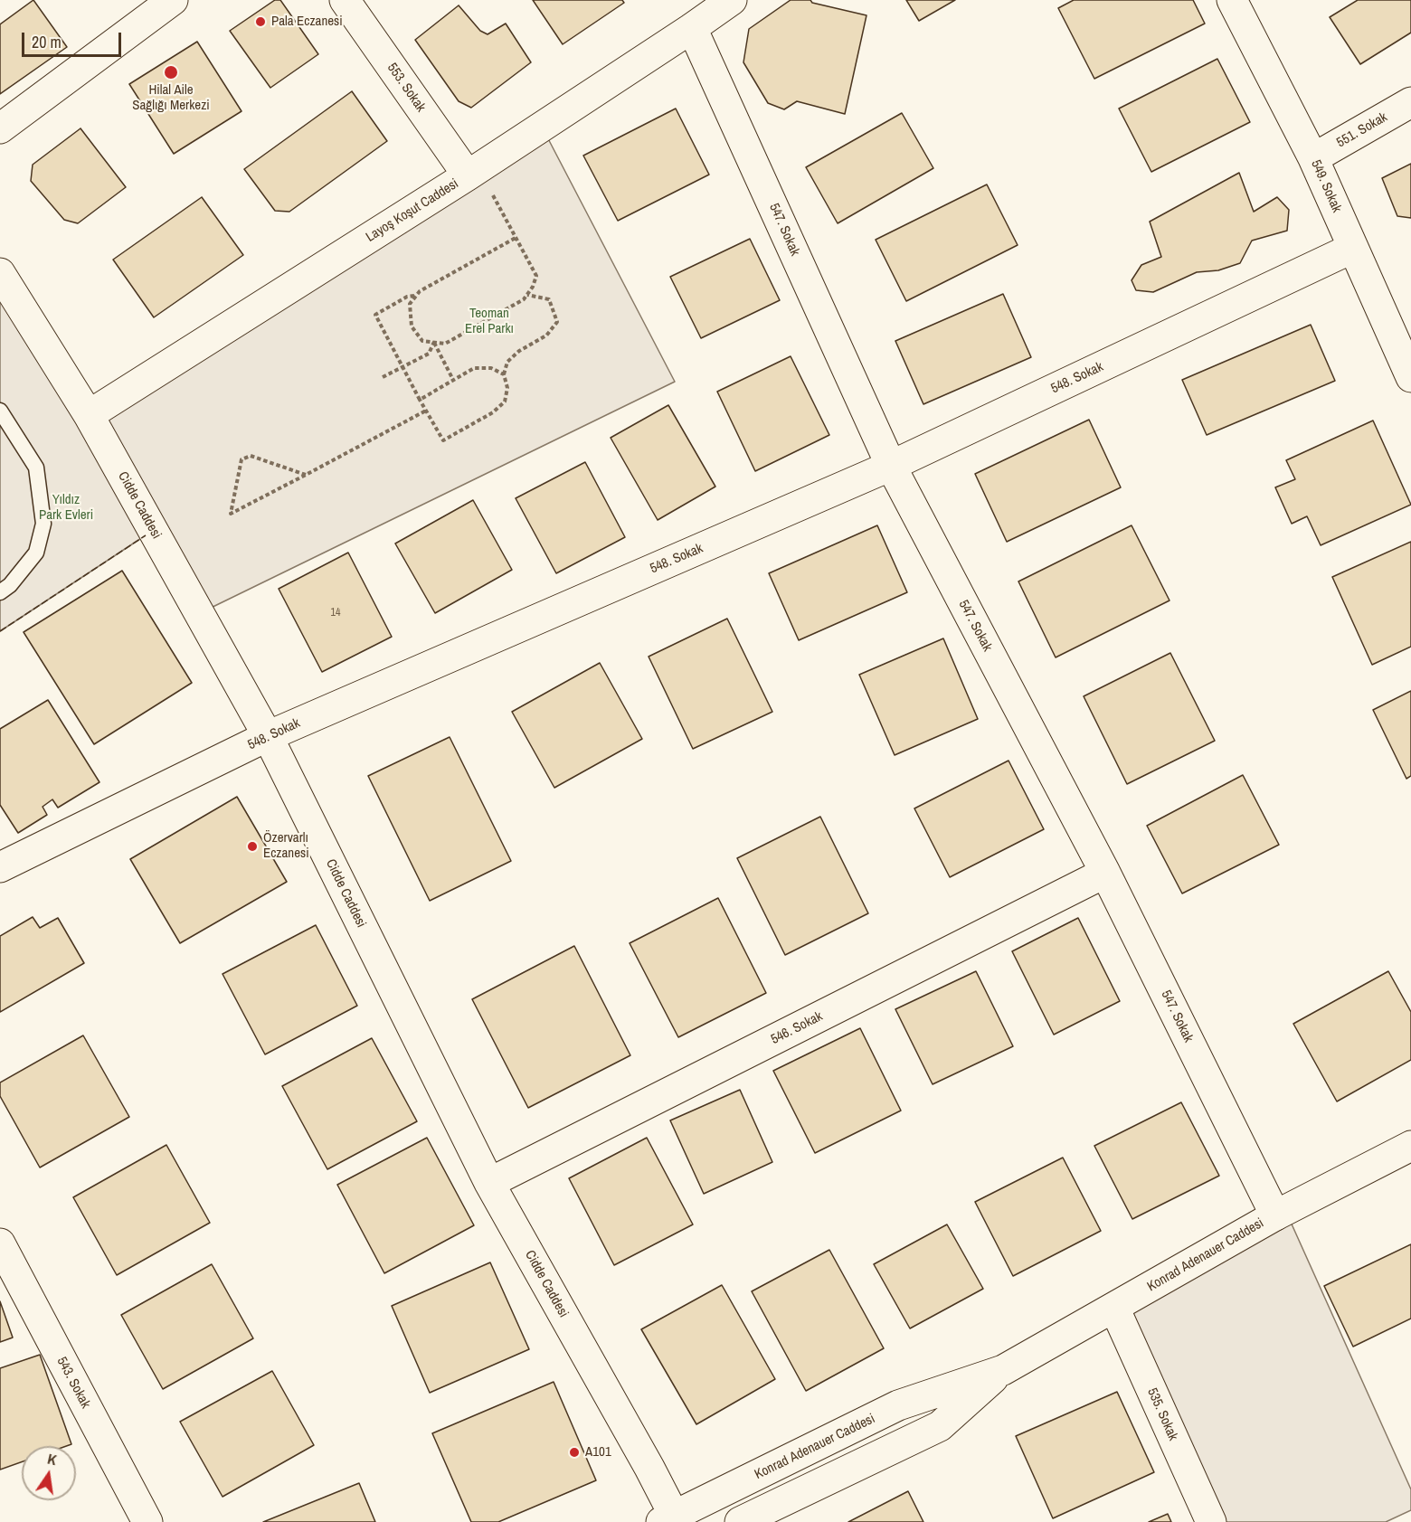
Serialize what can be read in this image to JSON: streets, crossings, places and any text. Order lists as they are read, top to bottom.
{
  "streets": {
    "street": [
      "553. Sokak",
      "551. Sokak",
      "549. Sokak",
      "Layoş Koşut Caddesi",
      "547. Sokak",
      "548. Sokak",
      "Cidde Caddesi",
      "546. Sokak",
      "Konrad Adenauer Caddesi",
      "543. Sokak",
      "535. Sokak"
    ]
  },
  "crossings": [
    ["553. Sokak", "Layoş Koşut Caddesi"],
    ["551. Sokak", "549. Sokak"],
    ["549. Sokak", "548. Sokak"],
    ["Layoş Koşut Caddesi", "547. Sokak"],
    ["Layoş Koşut Caddesi", "Cidde Caddesi"],
    ["547. Sokak", "548. Sokak"],
    ["547. Sokak", "546. Sokak"],
    ["547. Sokak", "Konrad Adenauer Caddesi"],
    ["548. Sokak", "Cidde Caddesi"],
    ["Cidde Caddesi", "546. Sokak"],
    ["Cidde Caddesi", "Konrad Adenauer Caddesi"],
    ["Konrad Adenauer Caddesi", "535. Sokak"]
  ],
  "parks": ["Teoman Erel Parkı", "Yıldız Park Evleri"],
  "places": [
    "Pala Eczanesi",
    "Hilal Aile Sağlığı Merkezi",
    "Özervarlı Eczanesi",
    "A101"
  ],
  "house_numbers": ["14"],
  "scale_bar": "20 m",
  "north": "top"
}
